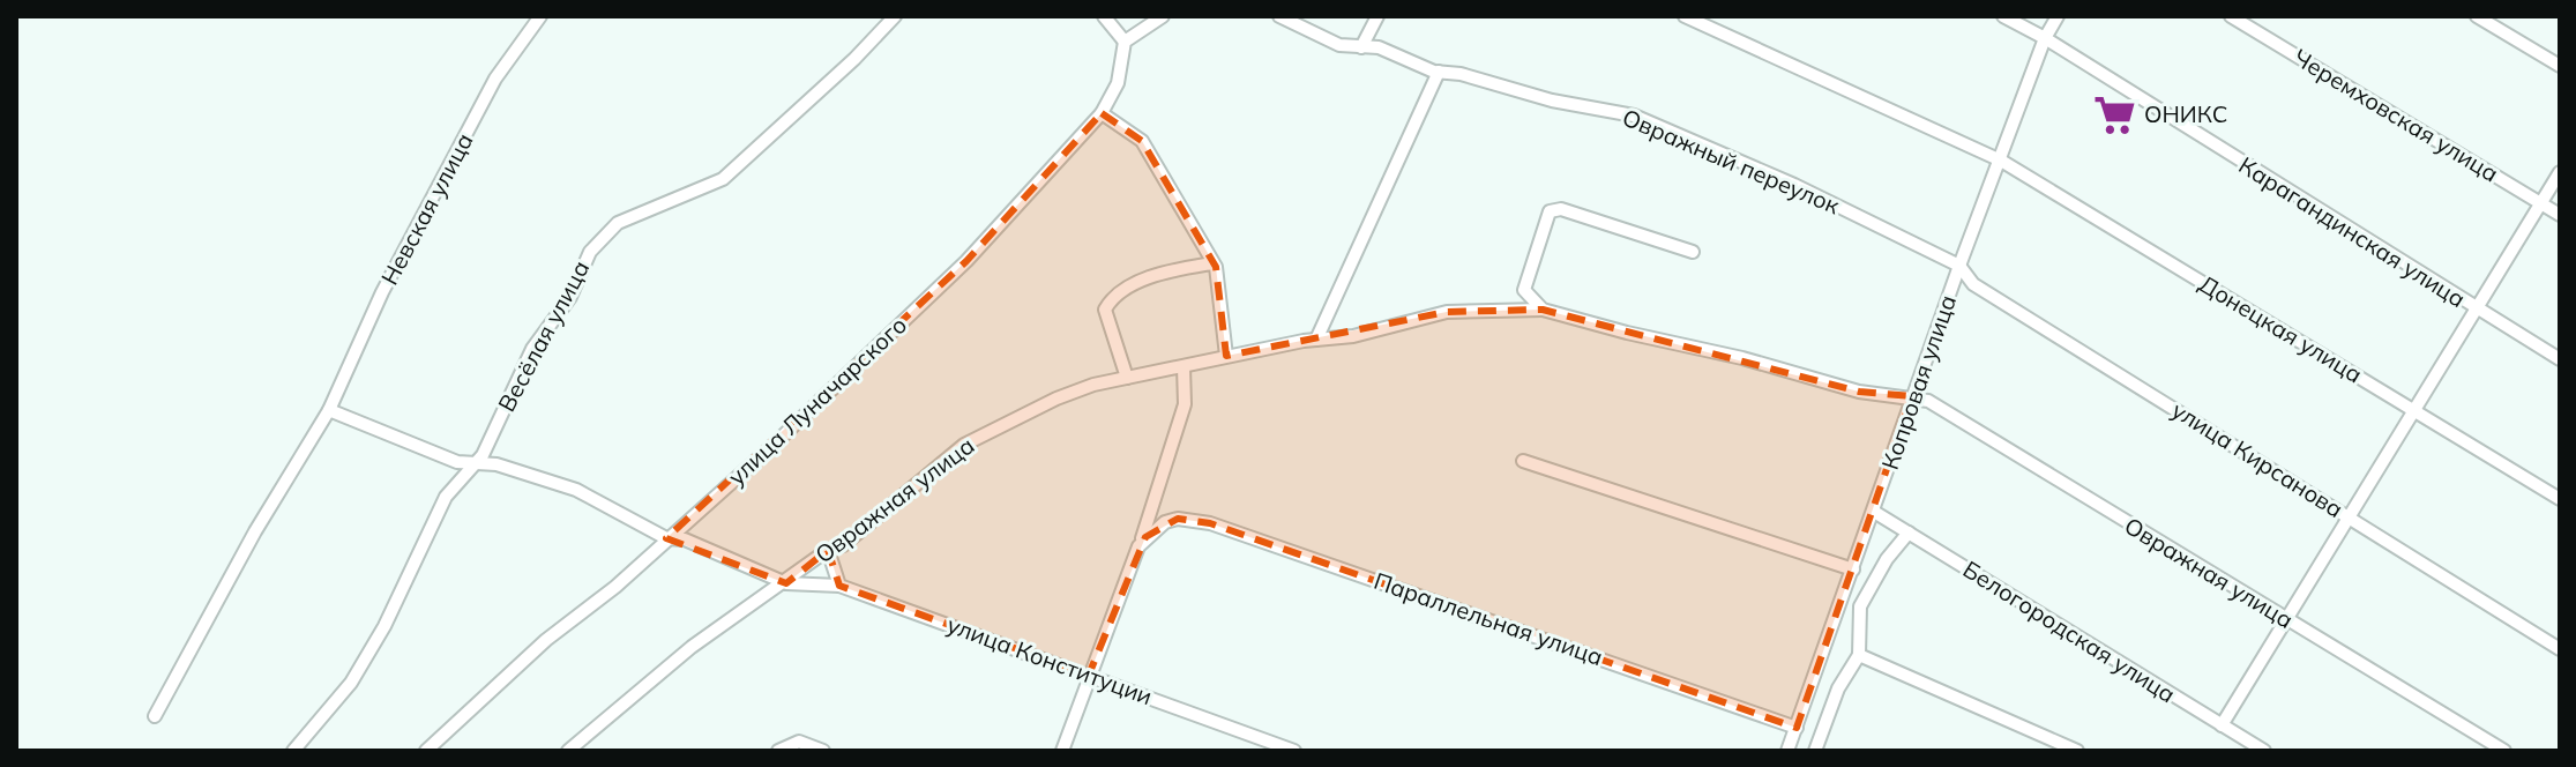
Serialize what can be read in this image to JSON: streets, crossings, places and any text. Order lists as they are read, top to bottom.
{
  "streets": {
    "street": [
      "Черемховская улица",
      "Овражный переулок",
      "Невская улица",
      "Карагандинская улица",
      "Донецкая улица",
      "Весёлая улица",
      "Копровая улица",
      "улица Луначарского",
      "улица Кирсанова",
      "Овражная улица",
      "Параллельная улица",
      "Белогородская улица",
      "улица Конституции"
    ]
  },
  "crossings": [
    ["Овражный переулок", "Копровая улица"],
    ["Овражный переулок", "улица Кирсанова"],
    ["Карагандинская улица", "Копровая улица"],
    ["Донецкая улица", "Копровая улица"],
    ["Копровая улица", "улица Кирсанова"],
    ["Копровая улица", "Овражная улица"],
    ["Копровая улица", "Параллельная улица"],
    ["Копровая улица", "Белогородская улица"],
    ["Овражная улица", "улица Конституции"]
  ],
  "places": {
    "supermarket": ["ОНИКС"]
  }
}
